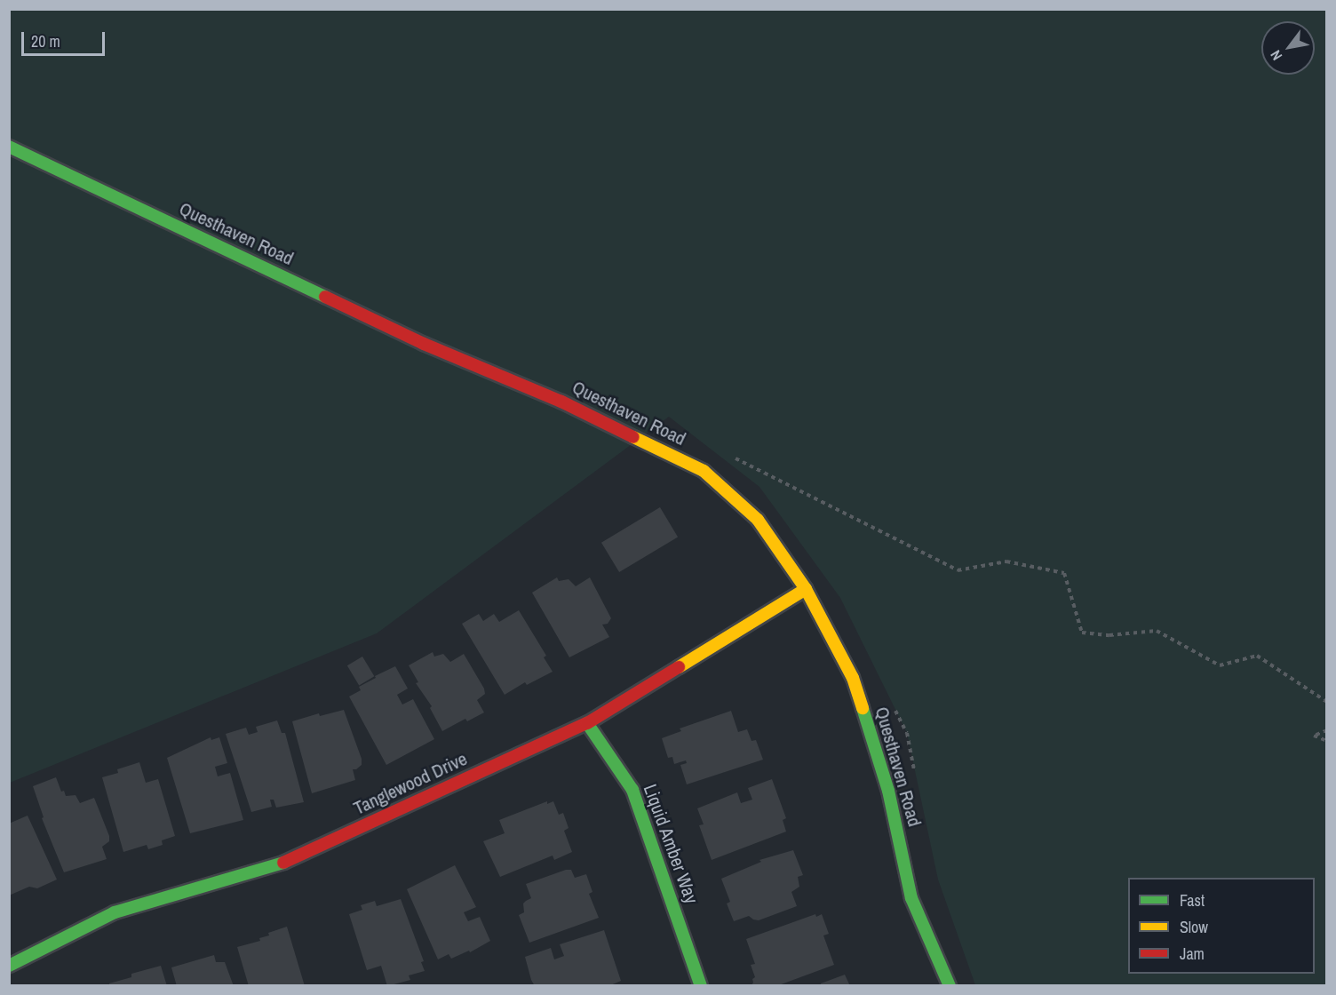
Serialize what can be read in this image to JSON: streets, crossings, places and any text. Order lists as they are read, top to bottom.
{
  "streets": {
    "street": ["Questhaven Road", "Tanglewood Drive", "Liquid Amber Way"]
  },
  "crossings": [
    ["Questhaven Road", "Tanglewood Drive"],
    ["Tanglewood Drive", "Liquid Amber Way"]
  ],
  "legend": ["Fast", "Slow", "Jam"],
  "scale_bar": "20 m",
  "north": "bottom left"
}
